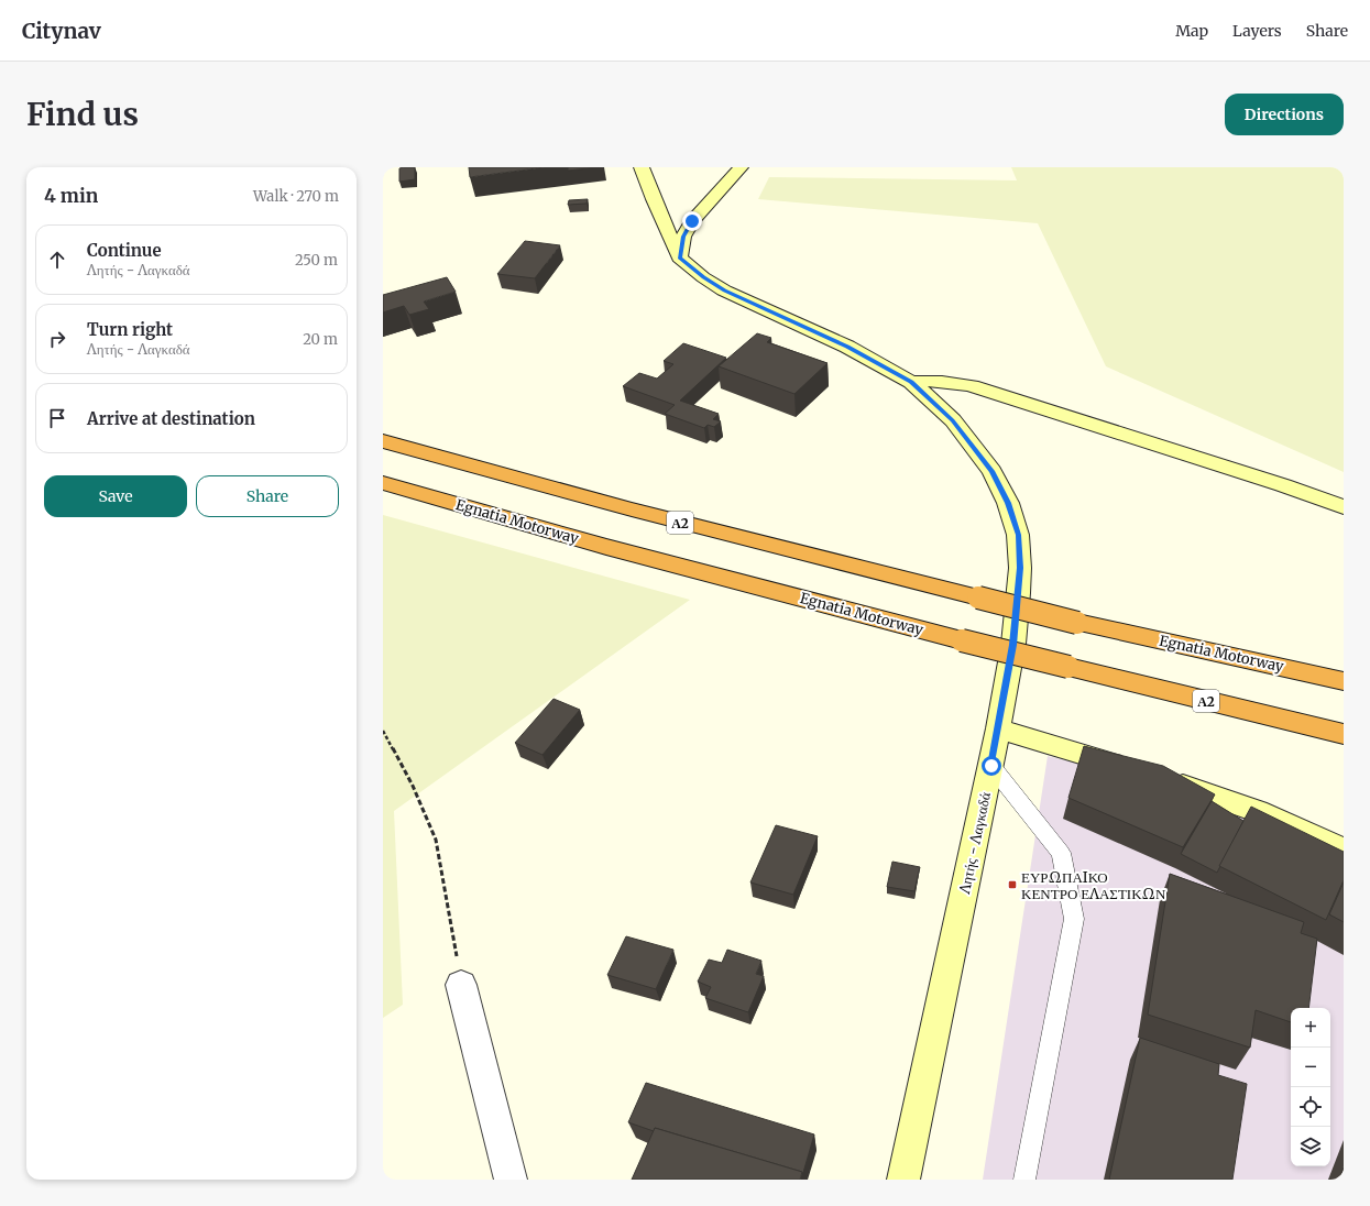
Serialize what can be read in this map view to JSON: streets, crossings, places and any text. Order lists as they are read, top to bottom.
{
  "streets": {
    "highway": ["Egnatia Motorway", "Α2"],
    "main road": ["Λητής - Λαγκαδά"]
  },
  "places": {
    "transit": ["ΕΥΡΩΠΑIΚΟ ΚΕΝΤΡΟ ΕΛΑΣΤΙΚΩΝ"]
  },
  "page": {
    "header": "Citynav",
    "nav": ["Map", "Layers", "Share"],
    "buttons": [
      "Directions",
      ["Save", "Share"]
    ],
    "title": "Find us",
    "heading": ["4 min", "Walk · 270 m"],
    "list": [
      ["Continue", "Λητής - Λαγκαδά", "250 m"],
      ["Turn right", "Λητής - Λαγκαδά", "20 m"],
      "Arrive at destination"
    ],
    "map_buttons": ["+", "−"]
  }
}
